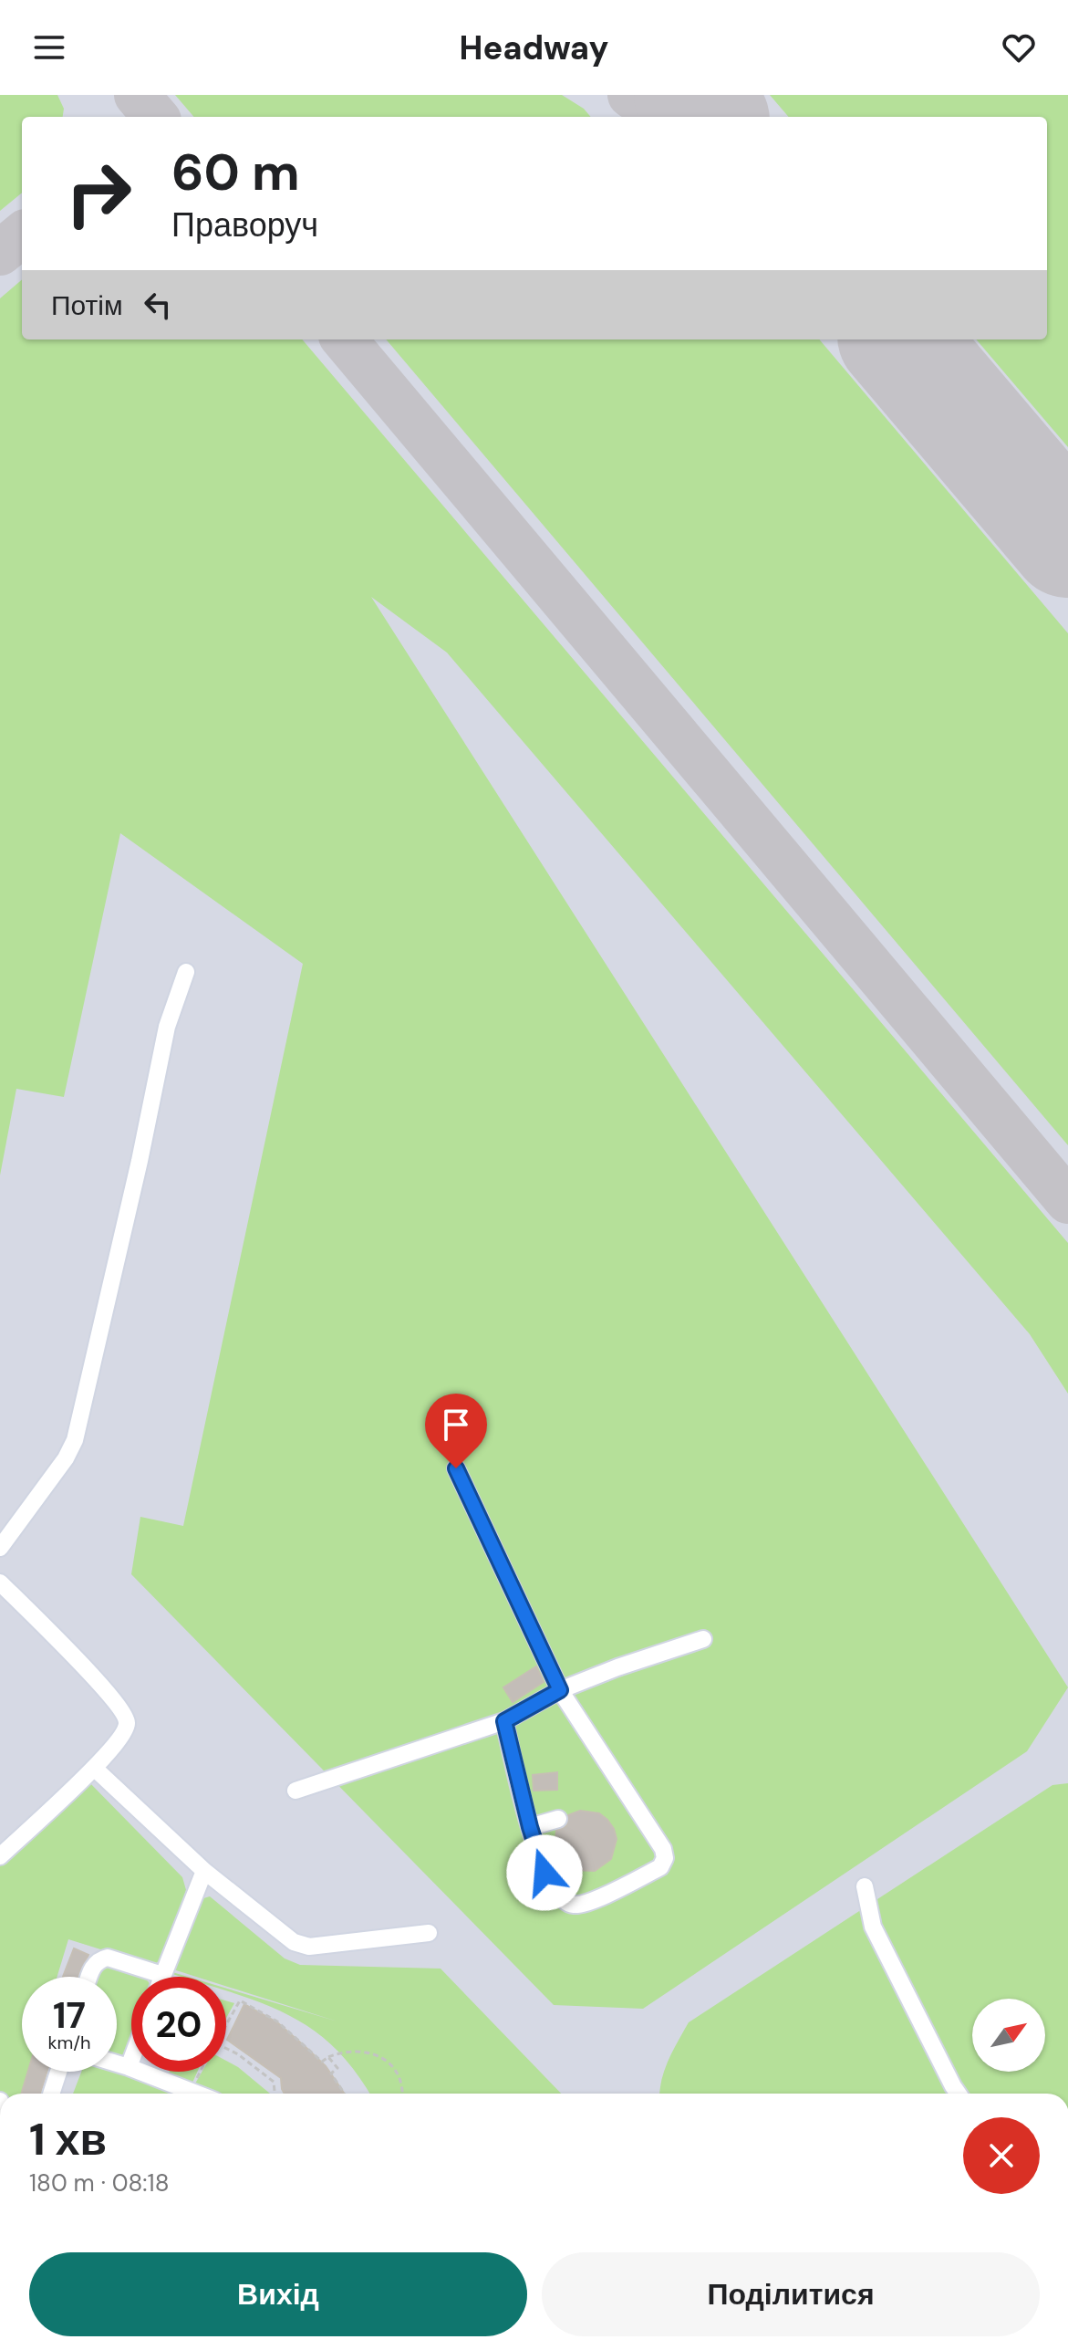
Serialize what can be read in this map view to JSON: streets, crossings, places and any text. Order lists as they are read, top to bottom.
{
  "north": "top right",
  "page": {
    "header": "Headway",
    "turn": ["60 m", "Праворуч"],
    "then": "Потім",
    "speed": "17 km/h",
    "limit": "20",
    "heading": ["1 хв", "180 m · 08:18"],
    "buttons": ["Вихід", "Поділитися"]
  }
}
